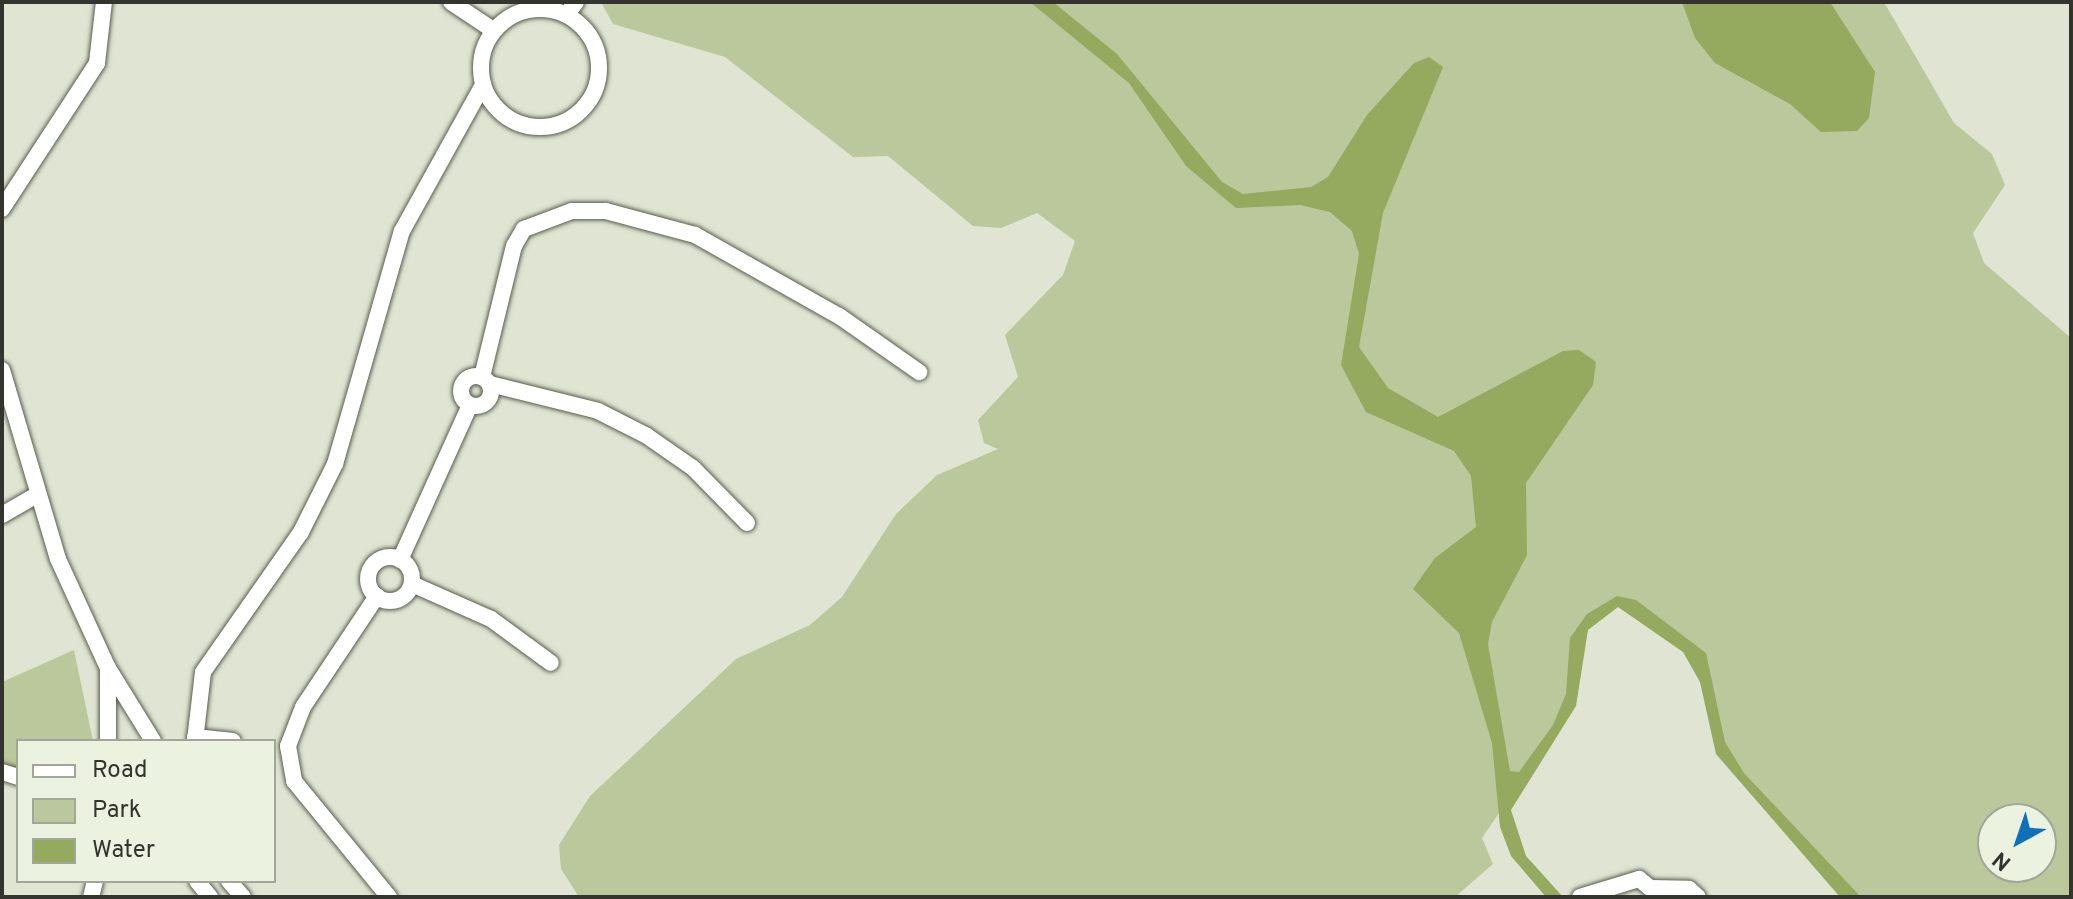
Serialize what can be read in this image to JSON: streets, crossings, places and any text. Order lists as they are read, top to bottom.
{
  "legend": ["Road", "Park", "Water"],
  "north": "bottom left"
}
